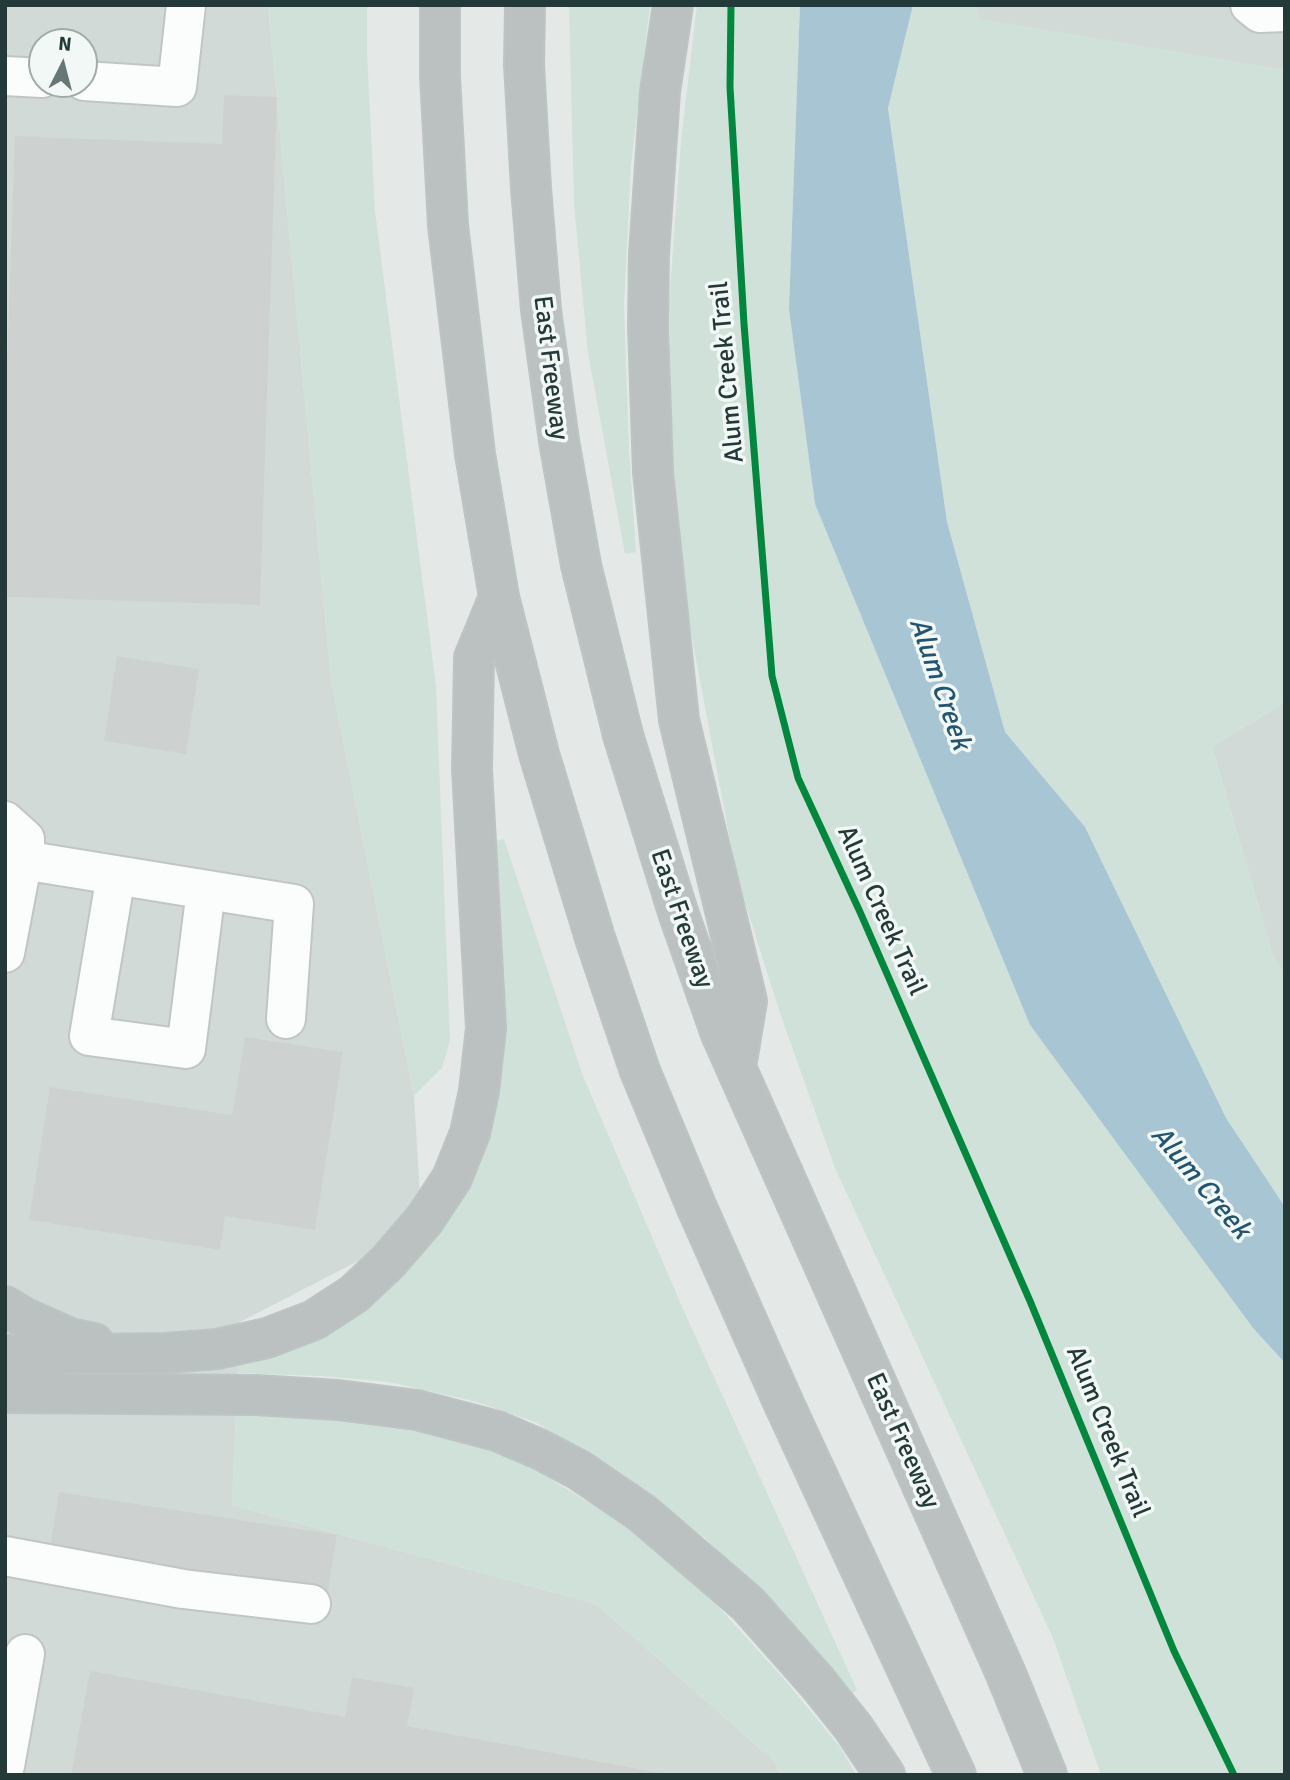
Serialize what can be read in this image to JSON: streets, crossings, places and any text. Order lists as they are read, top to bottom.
{
  "streets": {
    "highway": ["East Freeway"],
    "cycle path": ["Alum Creek Trail"]
  },
  "water": ["Alum Creek"],
  "north": "top"
}
